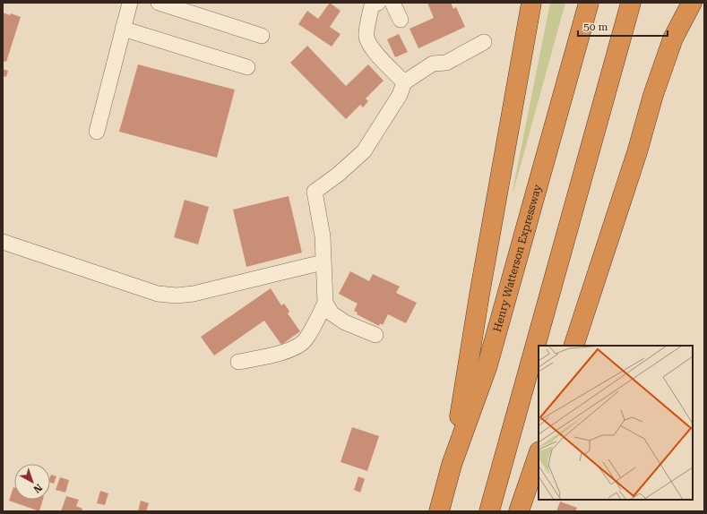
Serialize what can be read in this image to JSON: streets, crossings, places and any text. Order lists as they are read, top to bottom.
{
  "streets": {
    "highway": ["Henry Watterson Expressway"]
  },
  "scale_bar": "50 m",
  "north": "bottom right"
}
